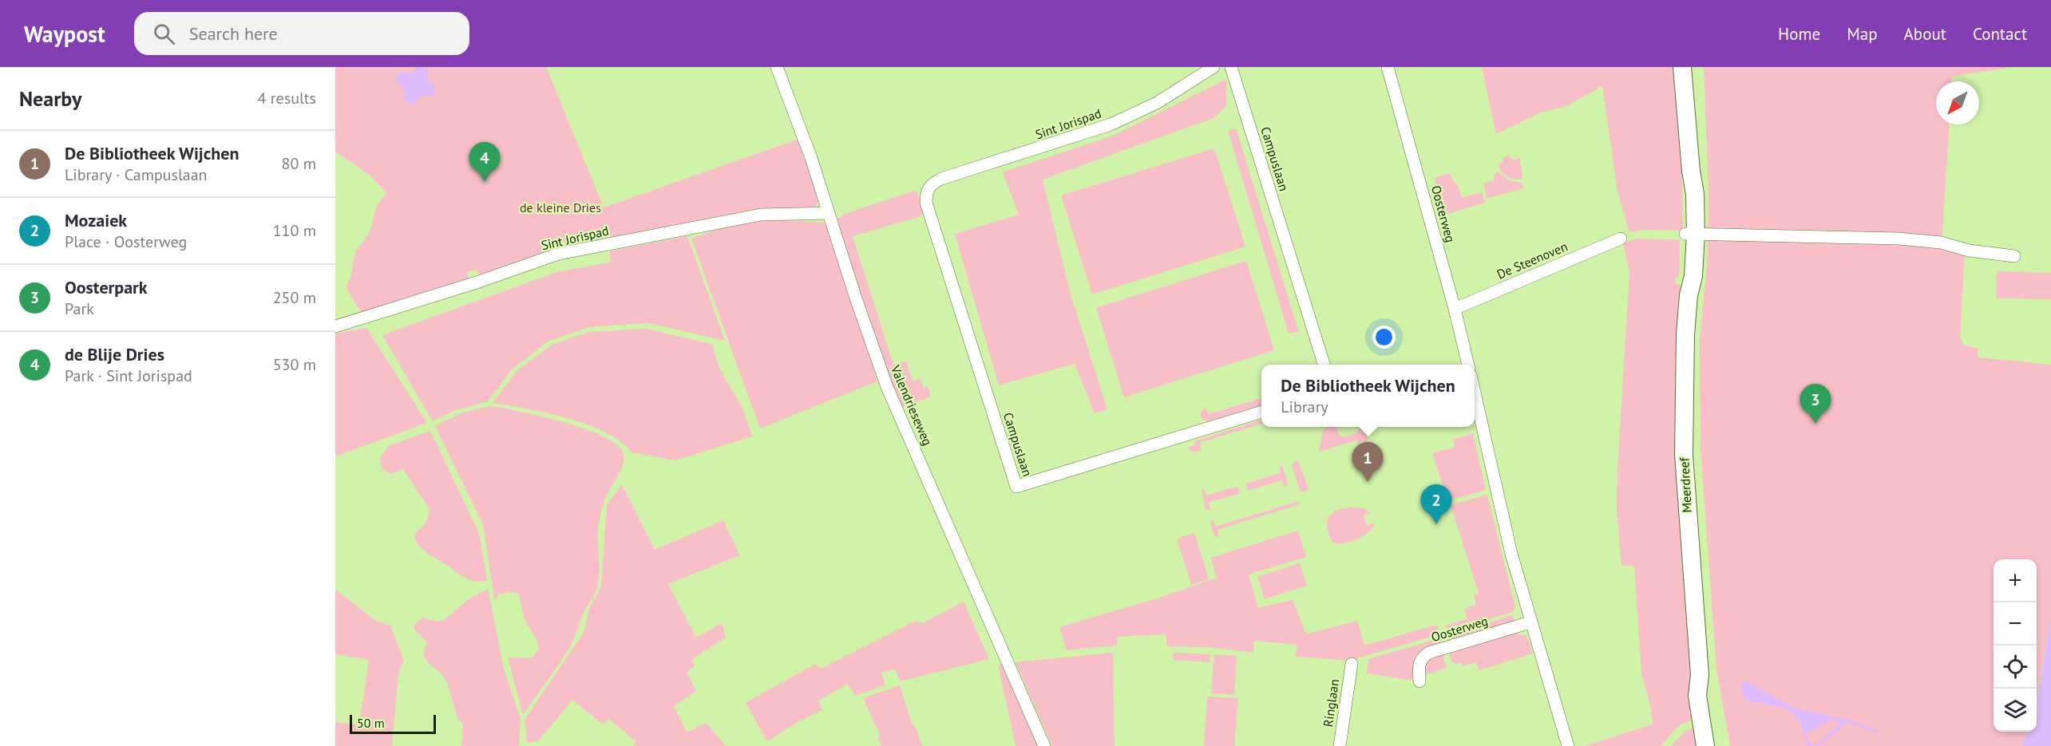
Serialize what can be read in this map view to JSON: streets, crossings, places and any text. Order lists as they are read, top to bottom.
{
  "streets": {
    "street": [
      "Sint Jorispad",
      "Campuslaan",
      "Oosterweg",
      "De Steenoven",
      "Valendrieseweg",
      "Meerdreef",
      "Ringlaan"
    ]
  },
  "crossings": [
    ["Sint Jorispad", "Campuslaan"],
    ["Sint Jorispad", "Valendrieseweg"],
    ["Oosterweg", "De Steenoven"]
  ],
  "parks": ["de kleine Dries"],
  "scale_bar": "50 m",
  "north": "bottom left",
  "page": {
    "header": "Waypost",
    "search": "Search here",
    "nav": [
      "Home",
      "Map",
      "About",
      "Contact"
    ],
    "heading": ["Nearby", "4 results"],
    "list": [
      {
        "mark": "1",
        "name": "De Bibliotheek Wijchen",
        "note": "Library · Campuslaan",
        "value": "80 m"
      },
      {
        "mark": "2",
        "name": "Mozaiek",
        "note": "Place · Oosterweg",
        "value": "110 m"
      },
      {
        "mark": "3",
        "name": "Oosterpark",
        "note": "Park",
        "value": "250 m"
      },
      {
        "mark": "4",
        "name": "de Blije Dries",
        "note": "Park · Sint Jorispad",
        "value": "530 m"
      }
    ],
    "pins": [
      "4",
      "3",
      "1",
      "2"
    ],
    "popup": ["De Bibliotheek Wijchen", "Library"],
    "map_buttons": ["+", "−"],
    "scale": "50 m"
  }
}
